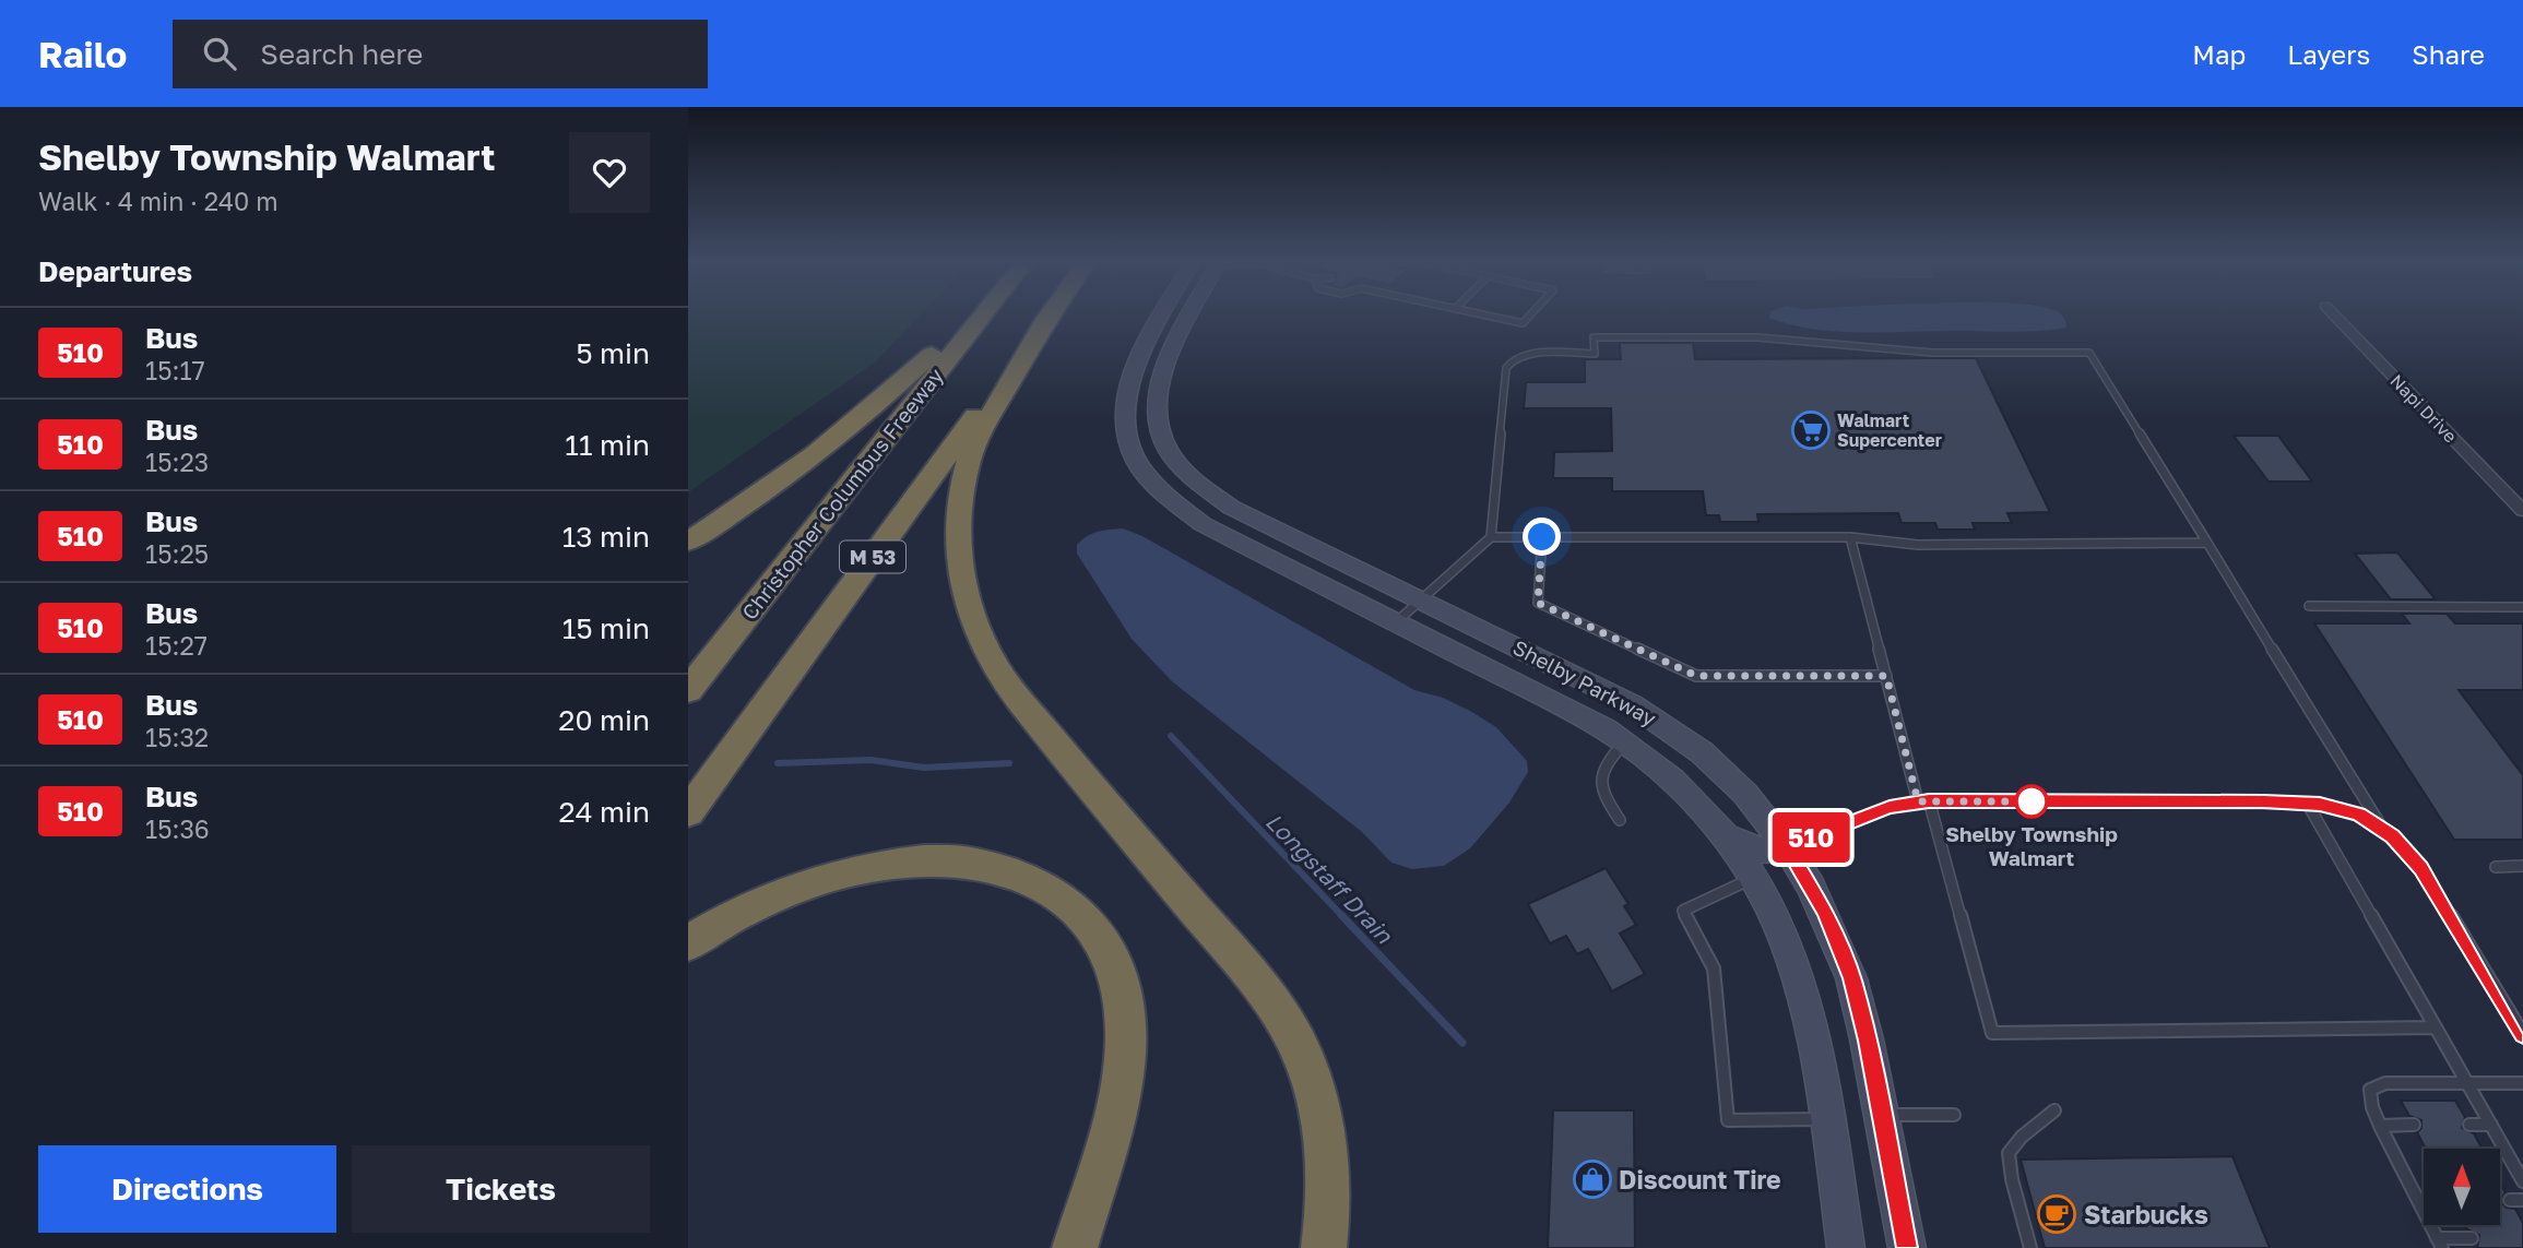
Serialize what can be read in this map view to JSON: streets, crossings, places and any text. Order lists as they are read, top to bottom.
{
  "streets": {
    "highway": ["Christopher Columbus Freeway", "M 53"],
    "street": ["Napi Drive", "Shelby Parkway"]
  },
  "water": ["Longstaff Drain"],
  "places": {
    "supermarket": ["Walmart Supercenter"],
    "other": ["Shelby Township Walmart"],
    "shop": ["Discount Tire"],
    "cafe": ["Starbucks"]
  },
  "lines": ["bus line 510"],
  "north": "top",
  "page": {
    "header": "Railo",
    "search": "Search here",
    "nav": ["Map", "Layers", "Share"],
    "heading": [
      ["Shelby Township Walmart", "Walk · 4 min · 240 m"],
      "Departures"
    ],
    "on_map": "510",
    "list": [
      {
        "mark": "510",
        "name": "Bus",
        "note": "15:17",
        "value": "5 min"
      },
      {
        "mark": "510",
        "name": "Bus",
        "note": "15:23",
        "value": "11 min"
      },
      {
        "mark": "510",
        "name": "Bus",
        "note": "15:25",
        "value": "13 min"
      },
      {
        "mark": "510",
        "name": "Bus",
        "note": "15:27",
        "value": "15 min"
      },
      {
        "mark": "510",
        "name": "Bus",
        "note": "15:32",
        "value": "20 min"
      },
      {
        "mark": "510",
        "name": "Bus",
        "note": "15:36",
        "value": "24 min"
      }
    ],
    "buttons": ["Directions", "Tickets"]
  }
}
